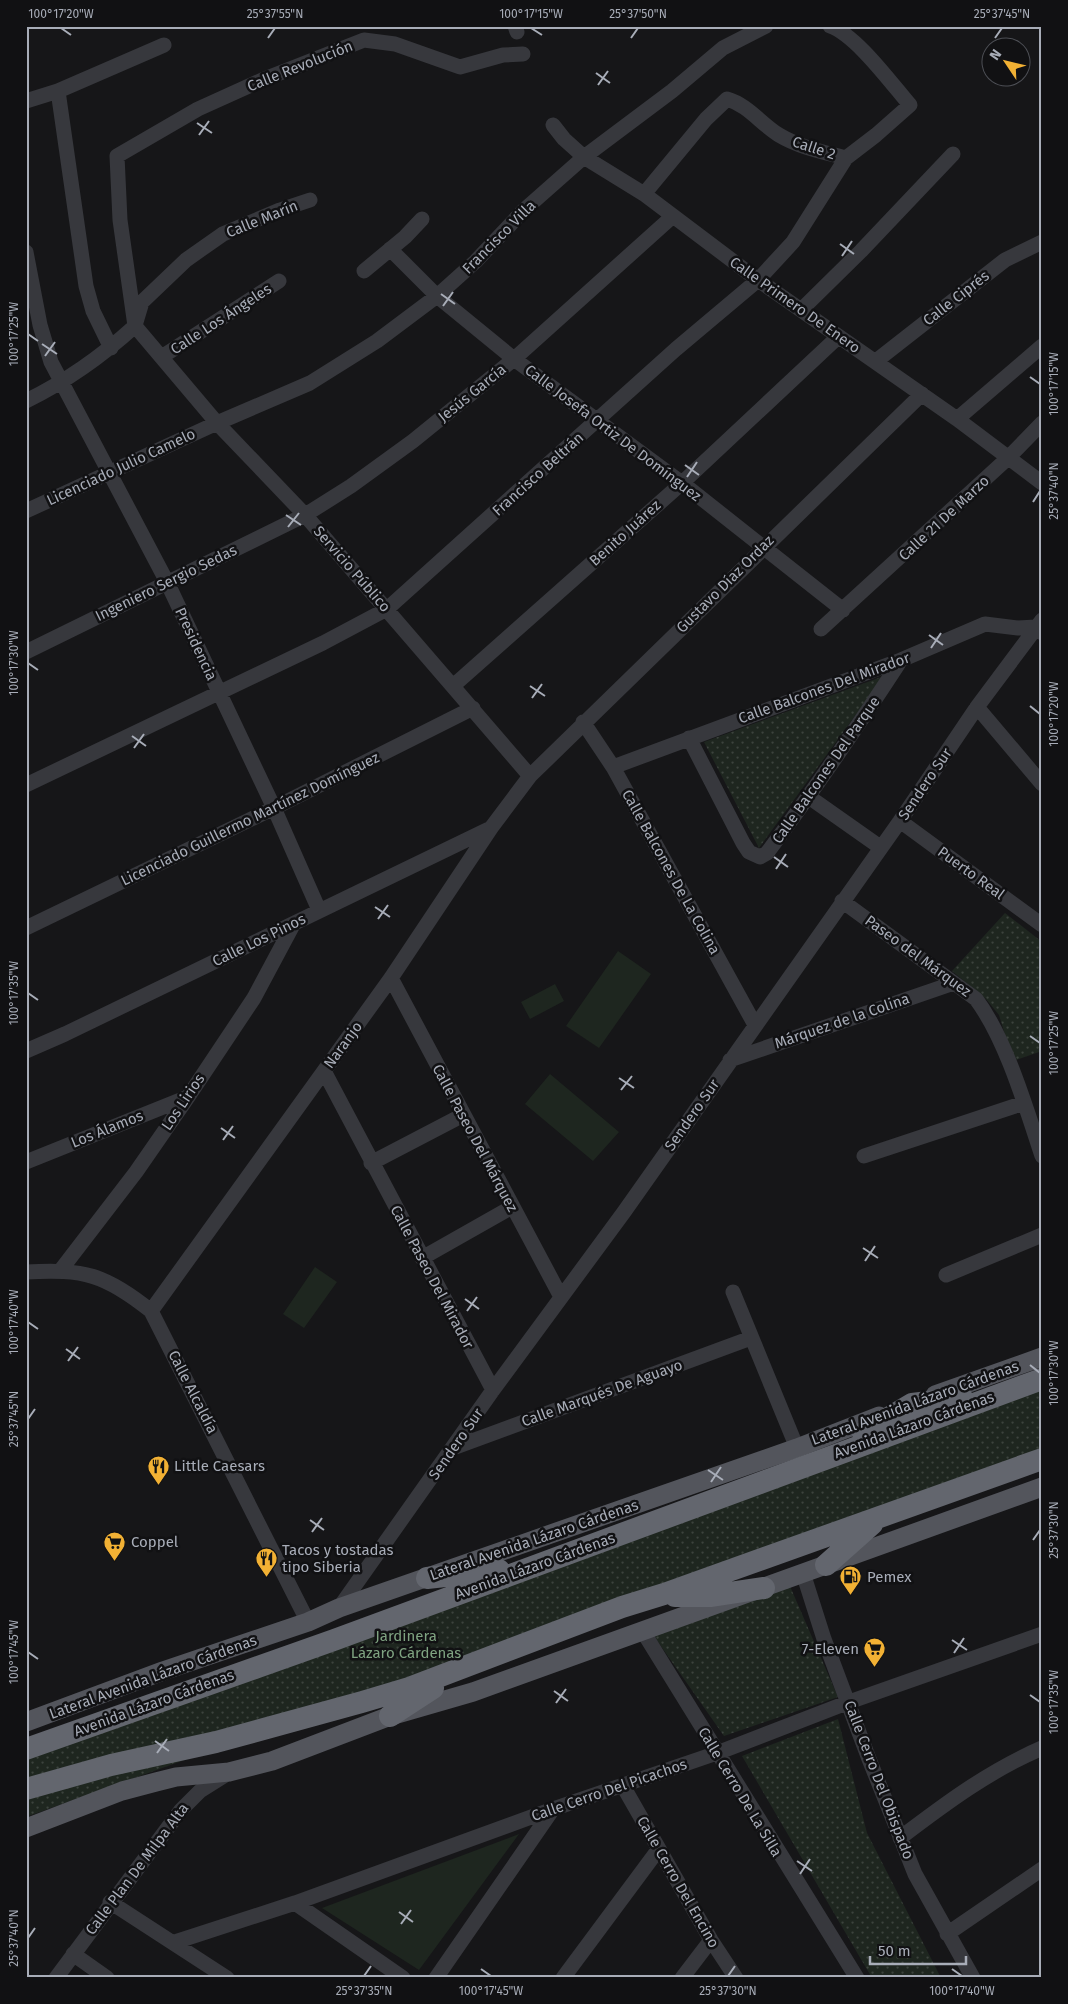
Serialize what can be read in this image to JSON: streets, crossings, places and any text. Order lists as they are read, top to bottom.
{
  "streets": {
    "highway": ["Avenida Lázaro Cárdenas"],
    "main road": ["Lateral Avenida Lázaro Cárdenas"],
    "street": [
      "Calle Revolución",
      "Calle 2",
      "Calle Marín",
      "Francisco Villa",
      "Calle Ciprés",
      "Calle Primero De Enero",
      "Calle Los Ángeles",
      "Jesús García",
      "Calle Josefa Ortiz De Domínguez",
      "Licenciado Julio Camelo",
      "Francisco Beltrán",
      "Calle 21 De Marzo",
      "Benito Juárez",
      "Servicio Público",
      "Ingeniero Sergio Sedas",
      "Gustavo Díaz Ordaz",
      "Presidencia",
      "Calle Balcones Del Mirador",
      "Calle Balcones Del Parque",
      "Sendero Sur",
      "Licenciado Guillermo Martínez Domínguez",
      "Calle Balcones De La Colina",
      "Puerto Real",
      "Calle Los Pinos",
      "Paseo del Márquez",
      "Márquez de la Colina",
      "Naranjo",
      "Los Lirios",
      "Los Álamos",
      "Calle Paseo Del Márquez",
      "Calle Paseo Del Mirador",
      "Calle Alcaldía",
      "Calle Marqués De Aguayo",
      "Calle Cerro Del Obispado",
      "Calle Cerro Del Picachos",
      "Calle Cerro De La Silla",
      "Calle Plan De Milpa Alta",
      "Calle Cerro Del Encino"
    ]
  },
  "crossings": [
    ["Calle Revolución", "Calle Marín"],
    ["Calle Revolución", "Servicio Público"],
    ["Calle 2", "Calle Primero De Enero"],
    ["Calle 2", "Francisco Beltrán"],
    ["Calle Marín", "Servicio Público"],
    ["Francisco Villa", "Calle Primero De Enero"],
    ["Francisco Villa", "Calle Josefa Ortiz De Domínguez"],
    ["Francisco Villa", "Licenciado Julio Camelo"],
    ["Francisco Villa", "Servicio Público"],
    ["Calle Ciprés", "Calle Primero De Enero"],
    ["Calle Primero De Enero", "Jesús García"],
    ["Calle Primero De Enero", "Francisco Beltrán"],
    ["Calle Primero De Enero", "Calle 21 De Marzo"],
    ["Calle Primero De Enero", "Benito Juárez"],
    ["Calle Primero De Enero", "Gustavo Díaz Ordaz"],
    ["Calle Los Ángeles", "Servicio Público"],
    ["Jesús García", "Calle Josefa Ortiz De Domínguez"],
    ["Jesús García", "Servicio Público"],
    ["Jesús García", "Ingeniero Sergio Sedas"],
    ["Calle Josefa Ortiz De Domínguez", "Francisco Beltrán"],
    ["Calle Josefa Ortiz De Domínguez", "Calle 21 De Marzo"],
    ["Calle Josefa Ortiz De Domínguez", "Benito Juárez"],
    ["Calle Josefa Ortiz De Domínguez", "Gustavo Díaz Ordaz"],
    ["Licenciado Julio Camelo", "Servicio Público"],
    ["Licenciado Julio Camelo", "Presidencia"],
    ["Francisco Beltrán", "Servicio Público"],
    ["Francisco Beltrán", "Presidencia"],
    ["Benito Juárez", "Servicio Público"],
    ["Servicio Público", "Ingeniero Sergio Sedas"],
    ["Servicio Público", "Gustavo Díaz Ordaz"],
    ["Servicio Público", "Licenciado Guillermo Martínez Domínguez"],
    ["Servicio Público", "Naranjo"],
    ["Ingeniero Sergio Sedas", "Presidencia"],
    ["Gustavo Díaz Ordaz", "Calle Balcones De La Colina"],
    ["Gustavo Díaz Ordaz", "Naranjo"],
    ["Presidencia", "Licenciado Guillermo Martínez Domínguez"],
    ["Presidencia", "Calle Los Pinos"],
    ["Calle Balcones Del Mirador", "Calle Balcones Del Parque"],
    ["Calle Balcones Del Mirador", "Sendero Sur"],
    ["Calle Balcones Del Mirador", "Calle Balcones De La Colina"],
    ["Sendero Sur", "Calle Balcones De La Colina"],
    ["Sendero Sur", "Puerto Real"],
    ["Sendero Sur", "Paseo del Márquez"],
    ["Sendero Sur", "Márquez de la Colina"],
    ["Sendero Sur", "Calle Paseo Del Márquez"],
    ["Sendero Sur", "Calle Paseo Del Mirador"],
    ["Sendero Sur", "Calle Marqués De Aguayo"],
    ["Sendero Sur", "Lateral Avenida Lázaro Cárdenas"],
    ["Calle Los Pinos", "Naranjo"],
    ["Calle Los Pinos", "Los Lirios"],
    ["Paseo del Márquez", "Márquez de la Colina"],
    ["Naranjo", "Calle Paseo Del Márquez"],
    ["Naranjo", "Calle Paseo Del Mirador"],
    ["Naranjo", "Calle Alcaldía"],
    ["Los Lirios", "Los Álamos"],
    ["Los Lirios", "Calle Alcaldía"],
    ["Calle Alcaldía", "Lateral Avenida Lázaro Cárdenas"],
    ["Calle Cerro Del Obispado", "Calle Cerro Del Picachos"],
    ["Calle Cerro Del Picachos", "Calle Cerro De La Silla"],
    ["Calle Cerro Del Picachos", "Calle Cerro Del Encino"]
  ],
  "parks": ["Jardinera Lázaro Cárdenas"],
  "places": {
    "restaurant": ["Little Caesars", "Tacos y tostadas tipo Siberia"],
    "supermarket": ["Coppel", "7-Eleven"],
    "fuel station": ["Pemex"]
  },
  "scale_bar": "50 m",
  "north": "top left",
  "coordinates": [
    "100°17'20\"W",
    "25°37'55\"N",
    "100°17'15\"W",
    "25°37'50\"N",
    "25°37'45\"N",
    "100°17'25\"W",
    "25°37'40\"N",
    "100°17'30\"W",
    "100°17'35\"W",
    "100°17'40\"W",
    "25°37'30\"N",
    "100°17'45\"W",
    "25°37'35\"N"
  ]
}
